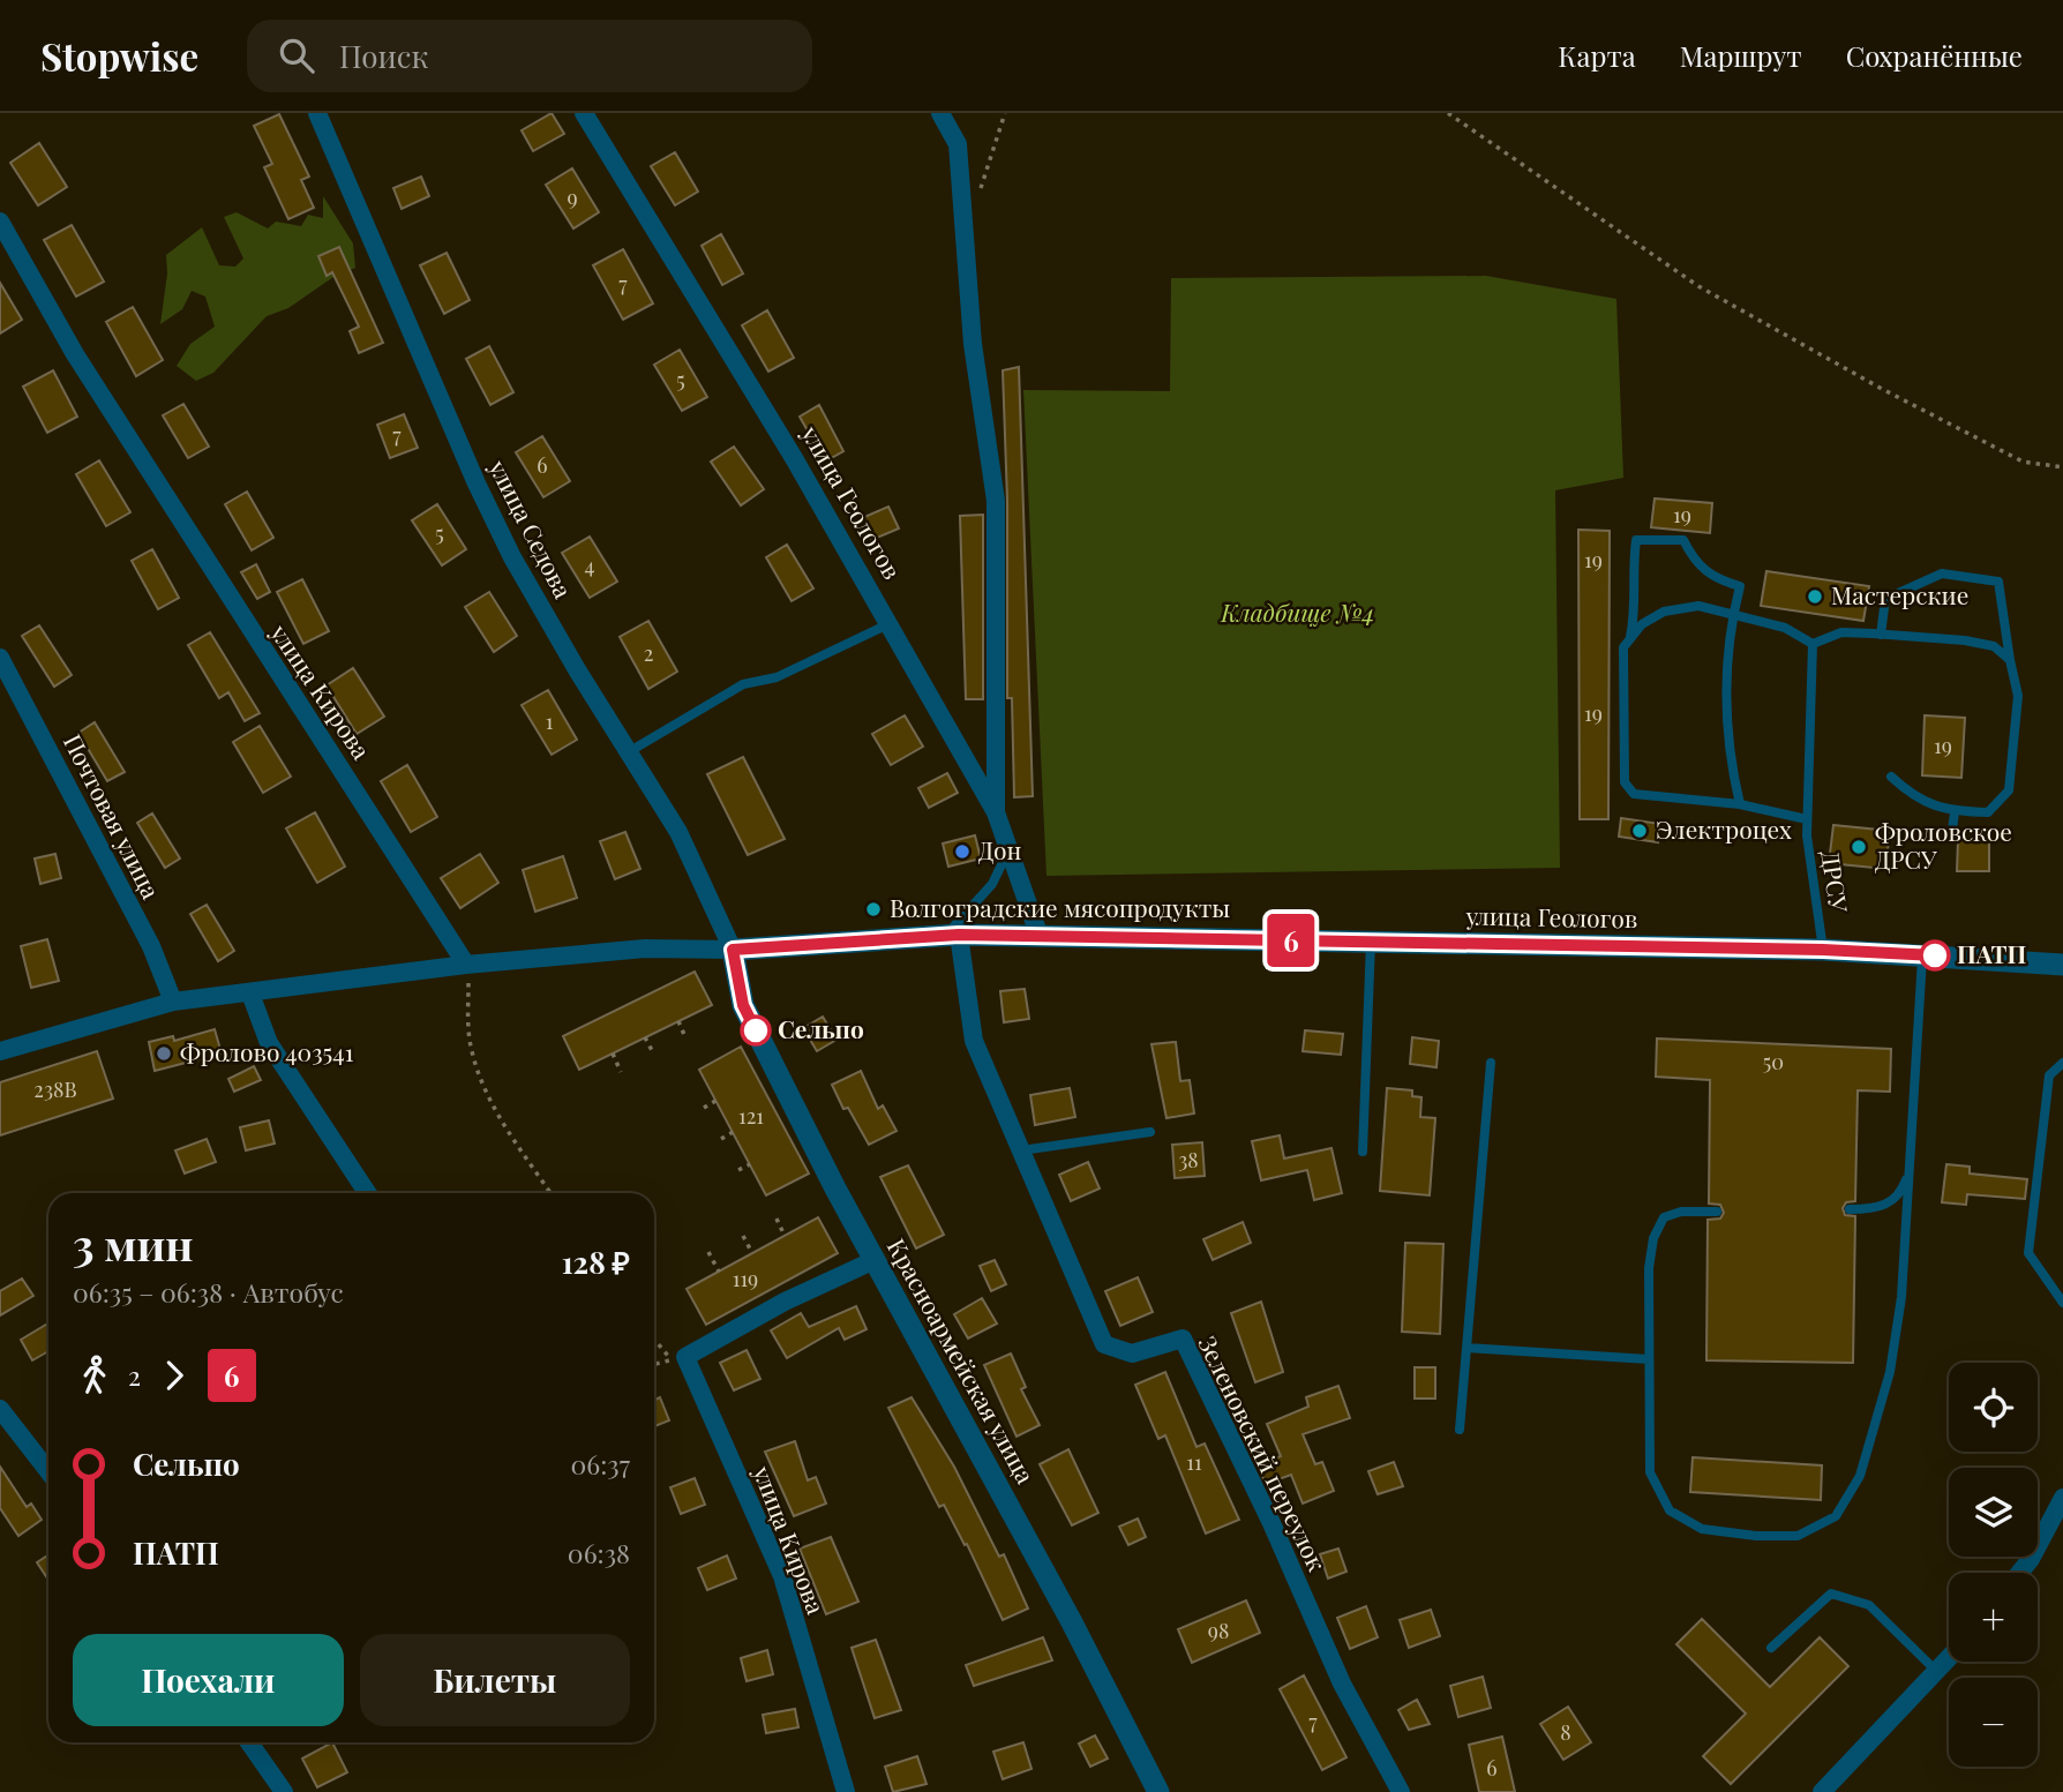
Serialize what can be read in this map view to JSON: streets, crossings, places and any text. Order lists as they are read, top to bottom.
{
  "streets": {
    "street": [
      "улица Геологов",
      "улица Седова",
      "улица Кирова",
      "Почтовая улица",
      "Красноармейская улица",
      "Зеленовский переулок"
    ],
    "lane": ["ДРСУ"]
  },
  "crossings": [
    ["улица Геологов", "улица Седова"],
    ["улица Геологов", "ДРСУ"],
    ["улица Геологов", "Красноармейская улица"],
    ["улица Геологов", "Зеленовский переулок"],
    ["улица Седова", "Красноармейская улица"],
    ["улица Кирова", "Красноармейская улица"]
  ],
  "parks": ["Кладбище №4"],
  "places": [
    "Мастерские",
    "Электроцех",
    "Фроловское ДРСУ",
    "Дон",
    "Волгоградские мясопродукты",
    "ПАТП",
    "Сельпо",
    "Фролово 403541"
  ],
  "lines": ["bus line 6"],
  "house_numbers": [
    "9",
    "7",
    "5",
    "7",
    "6",
    "19",
    "5",
    "19",
    "4",
    "2",
    "19",
    "1",
    "19",
    "50",
    "238В",
    "121",
    "38",
    "119",
    "11",
    "98",
    "7",
    "8",
    "6"
  ],
  "page": {
    "header": "Stopwise",
    "search": "Поиск",
    "nav": ["Карта", "Маршрут", "Сохранённые"],
    "on_map": "6",
    "heading": ["3 мин", "06:35 – 06:38 · Автобус", "128 ₽"],
    "legs": ["2", "6"],
    "map_buttons": ["+", "−"],
    "list": [
      {
        "name": "Сельпо",
        "value": "06:37"
      },
      {
        "name": "ПАТП",
        "value": "06:38"
      }
    ],
    "buttons": ["Поехали", "Билеты"]
  }
}
